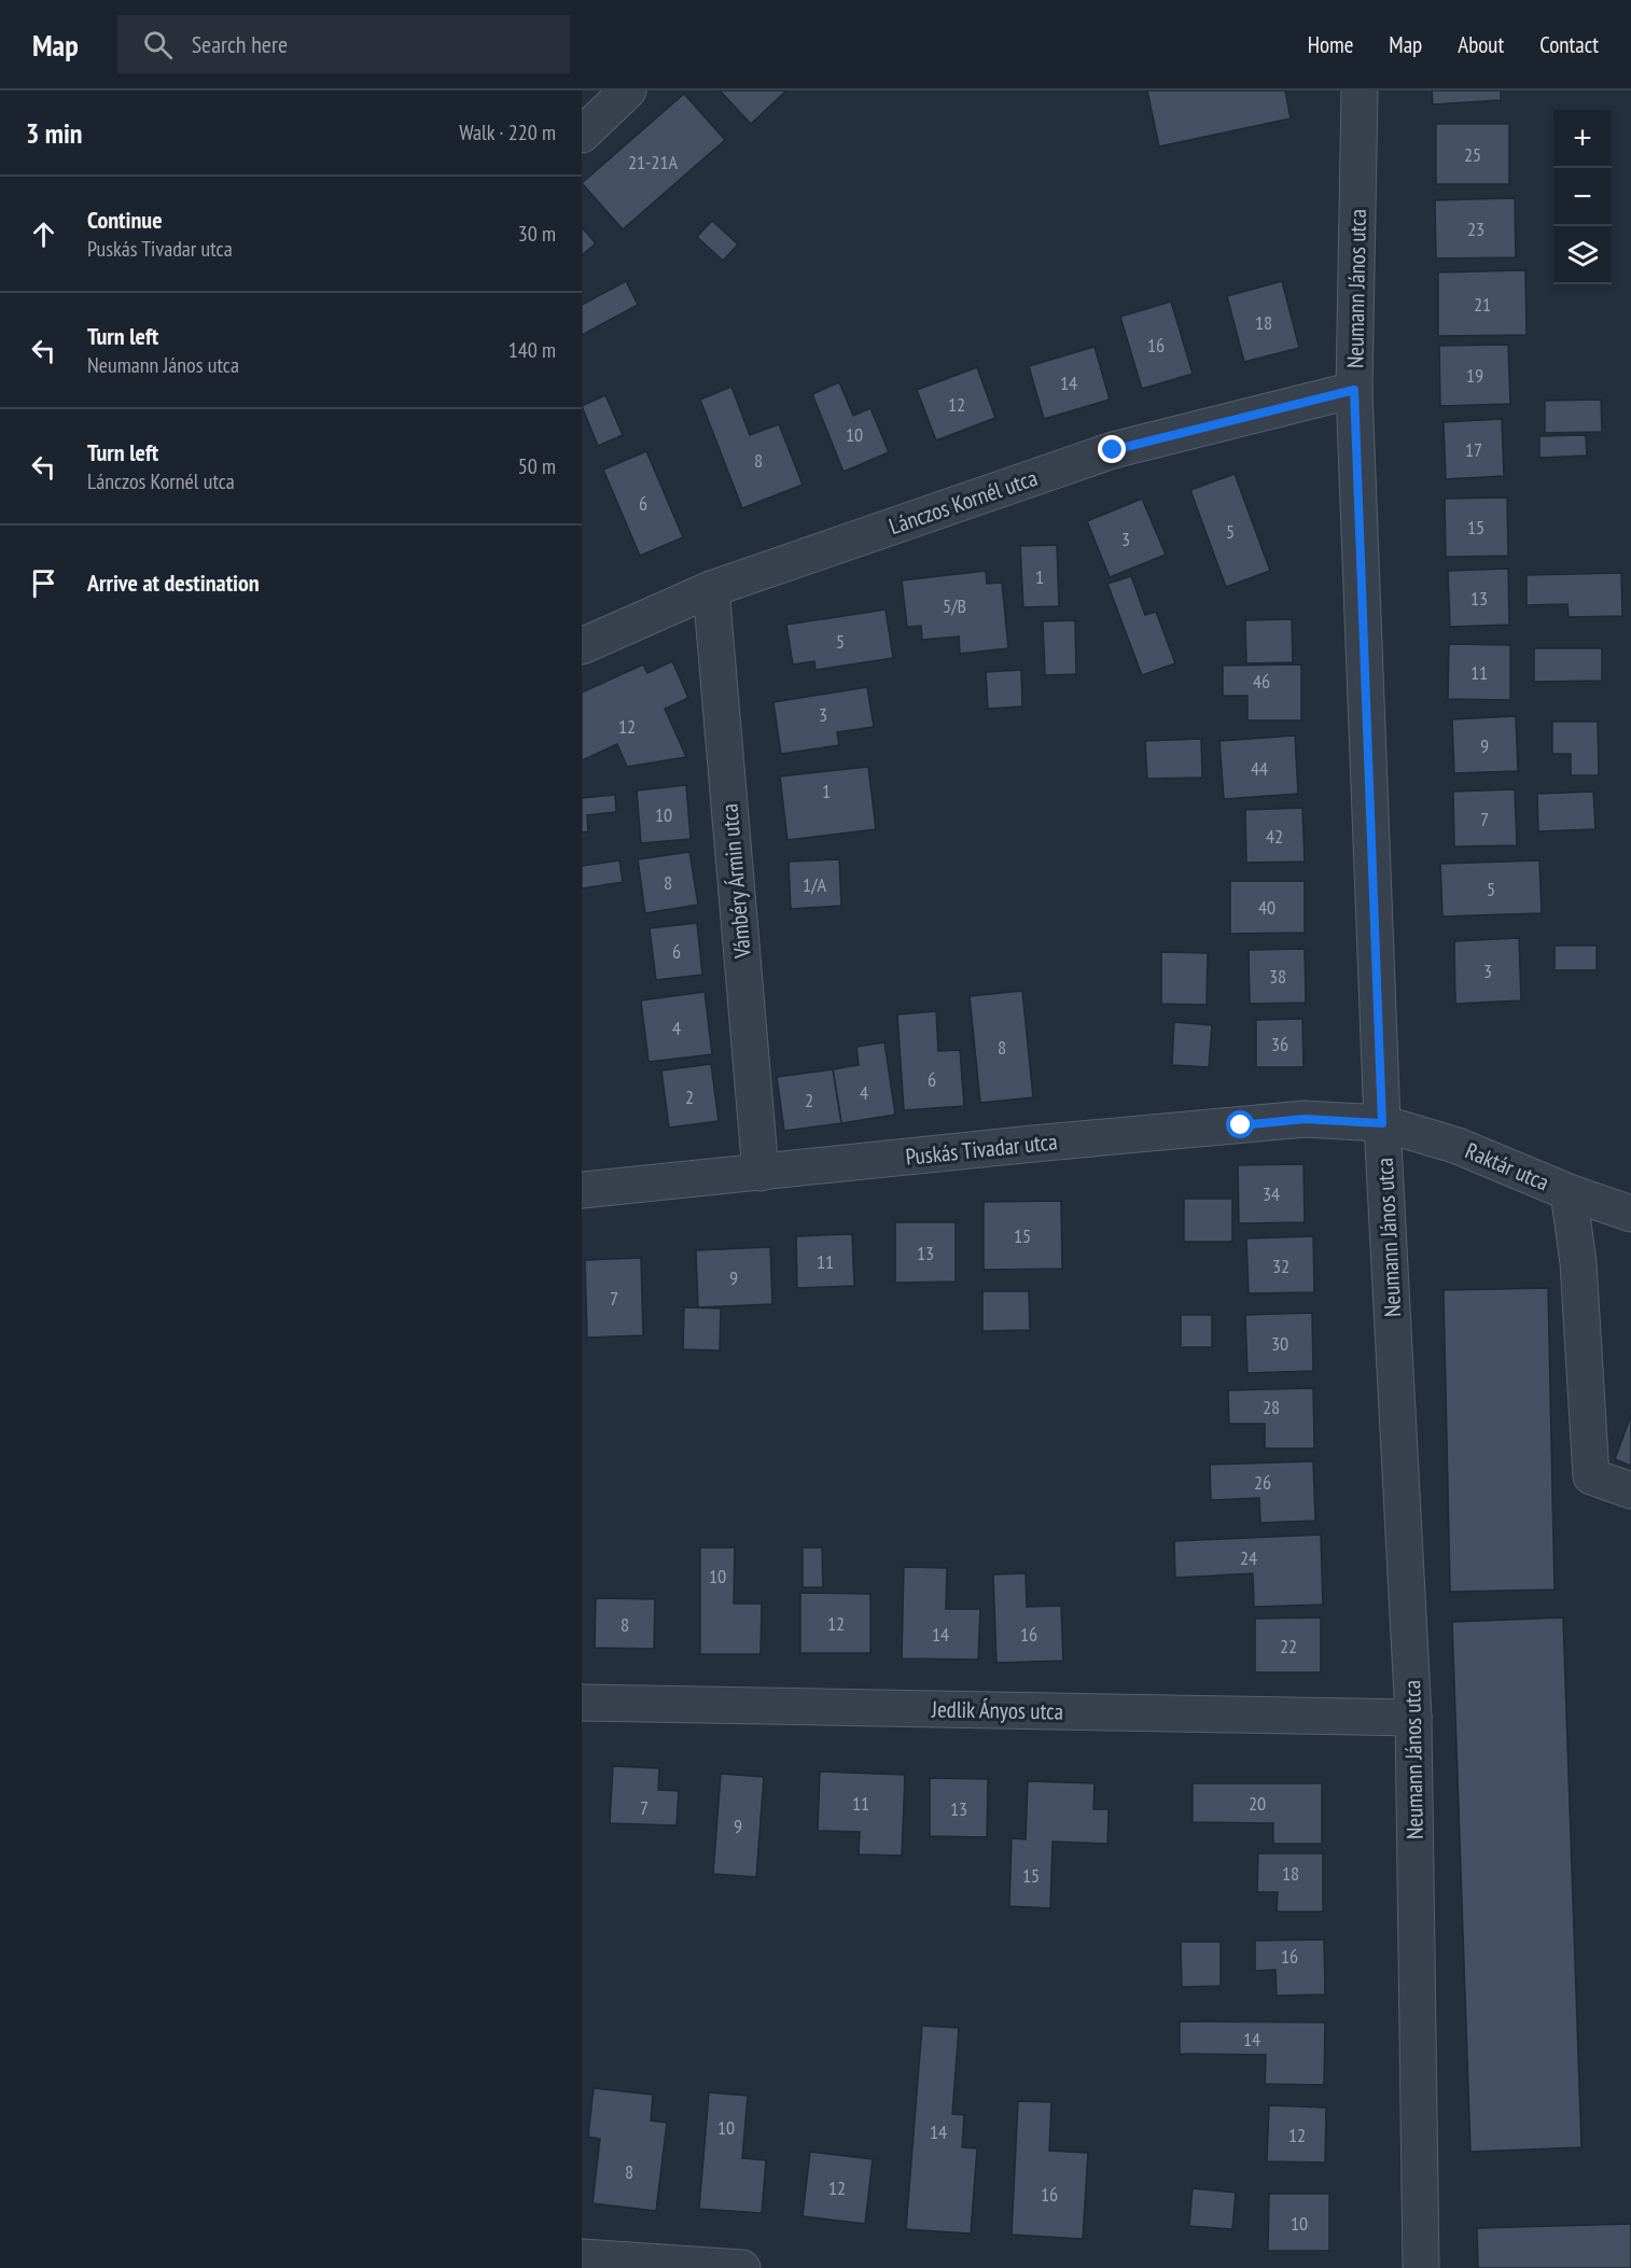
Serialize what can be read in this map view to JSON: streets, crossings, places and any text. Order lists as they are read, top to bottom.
{
  "streets": {
    "street": [
      "Neumann János utca",
      "Lánczos Kornél utca",
      "Vámbéry Ármin utca",
      "Puskás Tivadar utca",
      "Raktár utca",
      "Jedlik Ányos utca"
    ]
  },
  "crossings": [
    ["Neumann János utca", "Lánczos Kornél utca"],
    ["Neumann János utca", "Puskás Tivadar utca"],
    ["Neumann János utca", "Raktár utca"],
    ["Neumann János utca", "Jedlik Ányos utca"],
    ["Lánczos Kornél utca", "Vámbéry Ármin utca"],
    ["Vámbéry Ármin utca", "Puskás Tivadar utca"],
    ["Puskás Tivadar utca", "Raktár utca"]
  ],
  "house_numbers": [
    "25",
    "21-21A",
    "23",
    "21",
    "18",
    "16",
    "19",
    "14",
    "12",
    "10",
    "17",
    "8",
    "6",
    "15",
    "5",
    "3",
    "1",
    "13",
    "5/B",
    "5",
    "11",
    "46",
    "3",
    "12",
    "9",
    "44",
    "1",
    "10",
    "7",
    "42",
    "8",
    "1/A",
    "5",
    "40",
    "6",
    "3",
    "38",
    "4",
    "36",
    "8",
    "6",
    "4",
    "2",
    "2",
    "34",
    "15",
    "13",
    "11",
    "32",
    "9",
    "7",
    "30",
    "28",
    "26",
    "24",
    "10",
    "12",
    "8",
    "14",
    "16",
    "22",
    "11",
    "20",
    "7",
    "13",
    "9",
    "18",
    "15",
    "16",
    "14",
    "10",
    "14",
    "12",
    "8",
    "12",
    "16",
    "10"
  ],
  "page": {
    "header": "Map",
    "search": "Search here",
    "nav": [
      "Home",
      "Map",
      "About",
      "Contact"
    ],
    "heading": ["3 min", "Walk · 220 m"],
    "map_buttons": ["+", "−"],
    "list": [
      ["Continue", "Puskás Tivadar utca", "30 m"],
      ["Turn left", "Neumann János utca", "140 m"],
      ["Turn left", "Lánczos Kornél utca", "50 m"],
      "Arrive at destination"
    ]
  }
}
